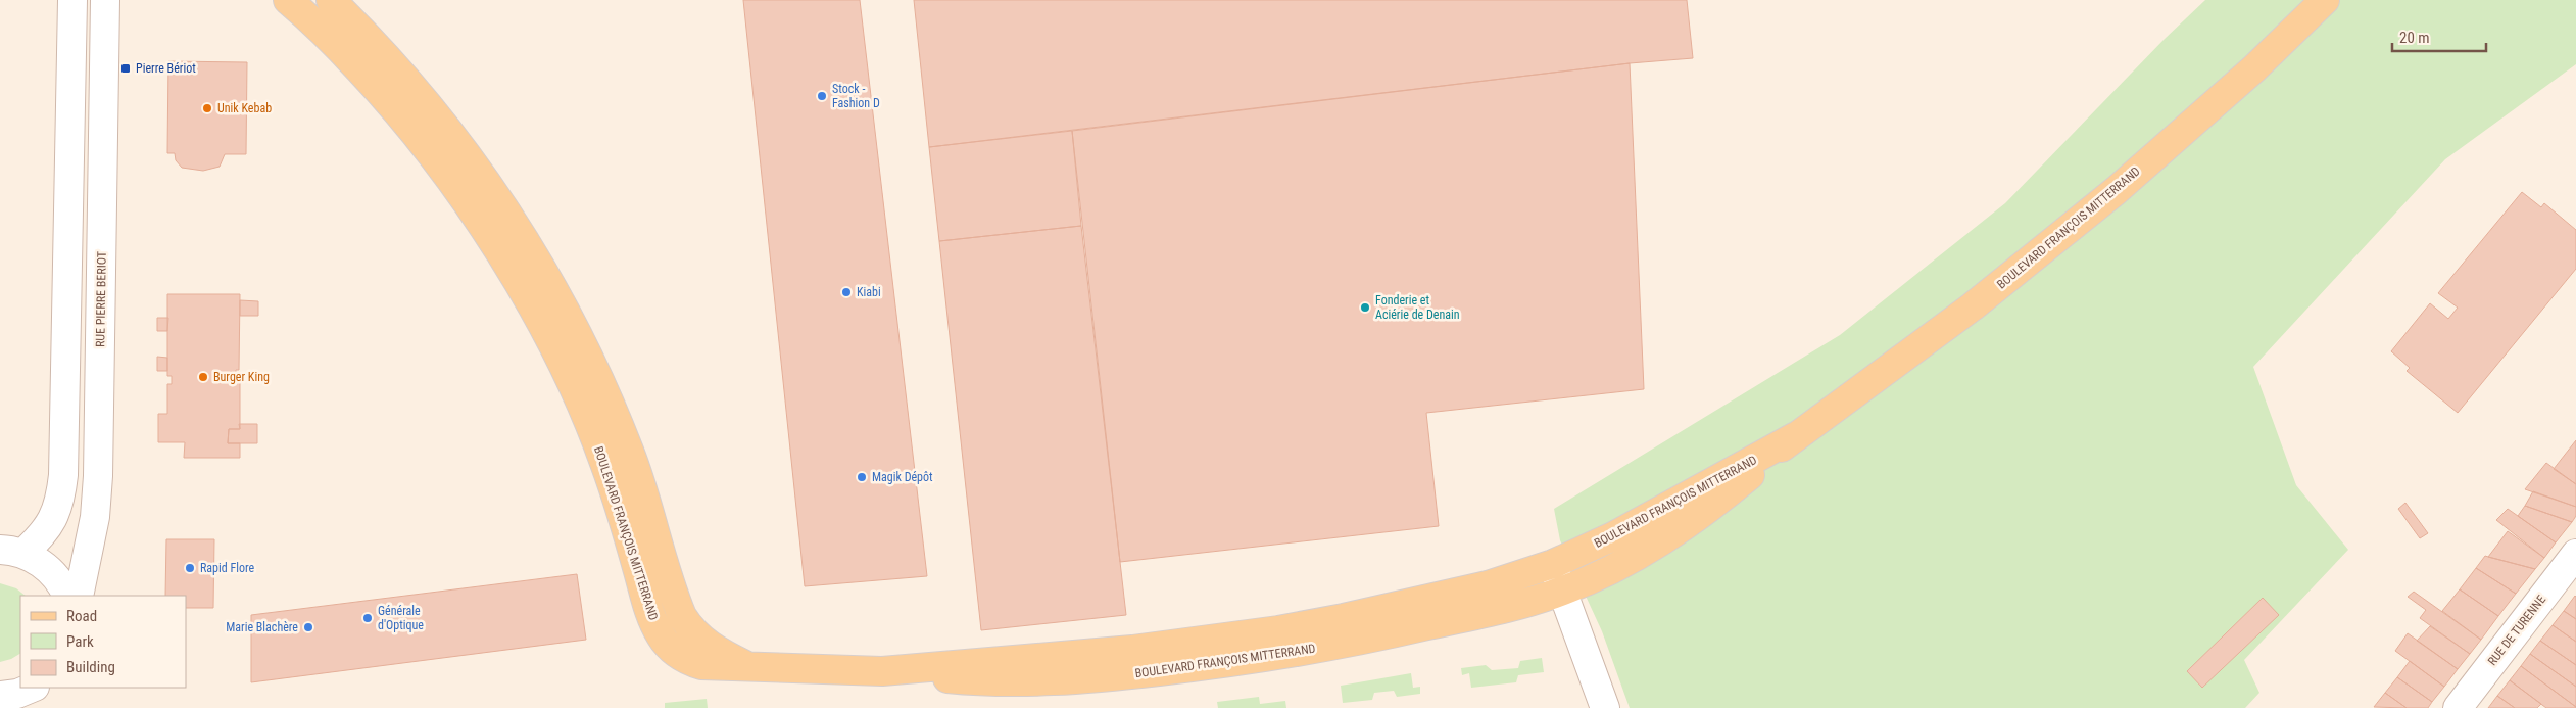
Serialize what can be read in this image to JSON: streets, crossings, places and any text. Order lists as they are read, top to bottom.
{
  "streets": {
    "main road": ["BOULEVARD FRANÇOIS MITTERRAND"],
    "street": ["RUE PIERRE BERIOT", "RUE DE TURENNE"]
  },
  "places": {
    "transit": ["Pierre Bériot"],
    "other": [
      "Stock - Fashion D",
      "Unik Kebab",
      "Kiabi",
      "Fonderie et Aciérie de Denain",
      "Burger King",
      "Magik Dépôt",
      "Rapid Flore",
      "Générale d'Optique",
      "Marie Blachère"
    ]
  },
  "legend": ["Road", "Park", "Building"],
  "scale_bar": "20 m"
}
